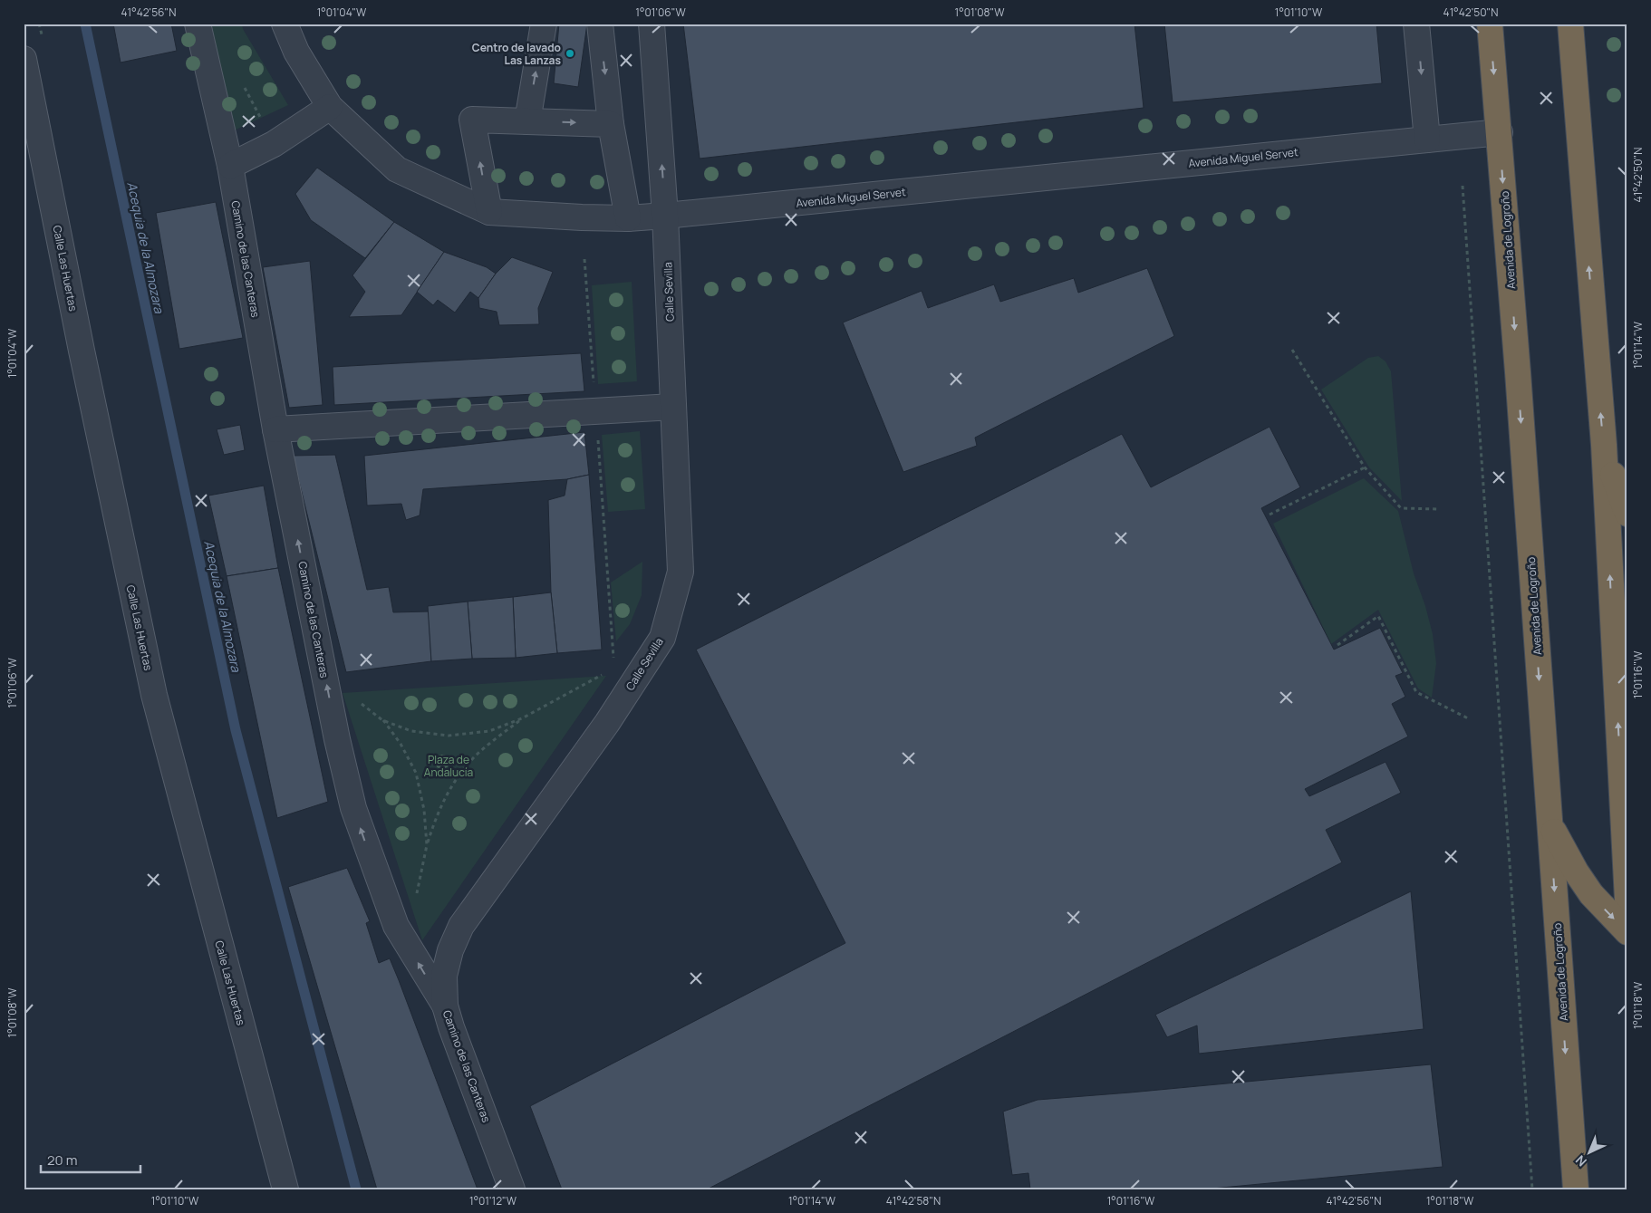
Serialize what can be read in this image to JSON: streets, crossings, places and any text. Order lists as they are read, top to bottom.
{
  "streets": {
    "highway": ["Avenida de Logroño"],
    "street": [
      "Avenida Miguel Servet",
      "Camino de las Canteras",
      "Calle Las Huertas",
      "Calle Sevilla"
    ]
  },
  "crossings": [
    ["Avenida Miguel Servet", "Avenida de Logroño"],
    ["Avenida Miguel Servet", "Calle Sevilla"],
    ["Camino de las Canteras", "Calle Sevilla"]
  ],
  "one_way": ["Camino de las Canteras"],
  "water": ["Acequia de la Almozara"],
  "parks": ["Plaza de Andalucía"],
  "places": ["Centro de lavado Las Lanzas"],
  "scale_bar": "20 m",
  "north": "bottom left",
  "coordinates": [
    "41°42'56\"N",
    "1°01'04\"W",
    "1°01'06\"W",
    "1°01'08\"W",
    "1°01'10\"W",
    "41°42'50\"N",
    "1°01'14\"W",
    "1°01'16\"W",
    "1°01'18\"W",
    "1°01'12\"W",
    "41°42'58\"N"
  ]
}
